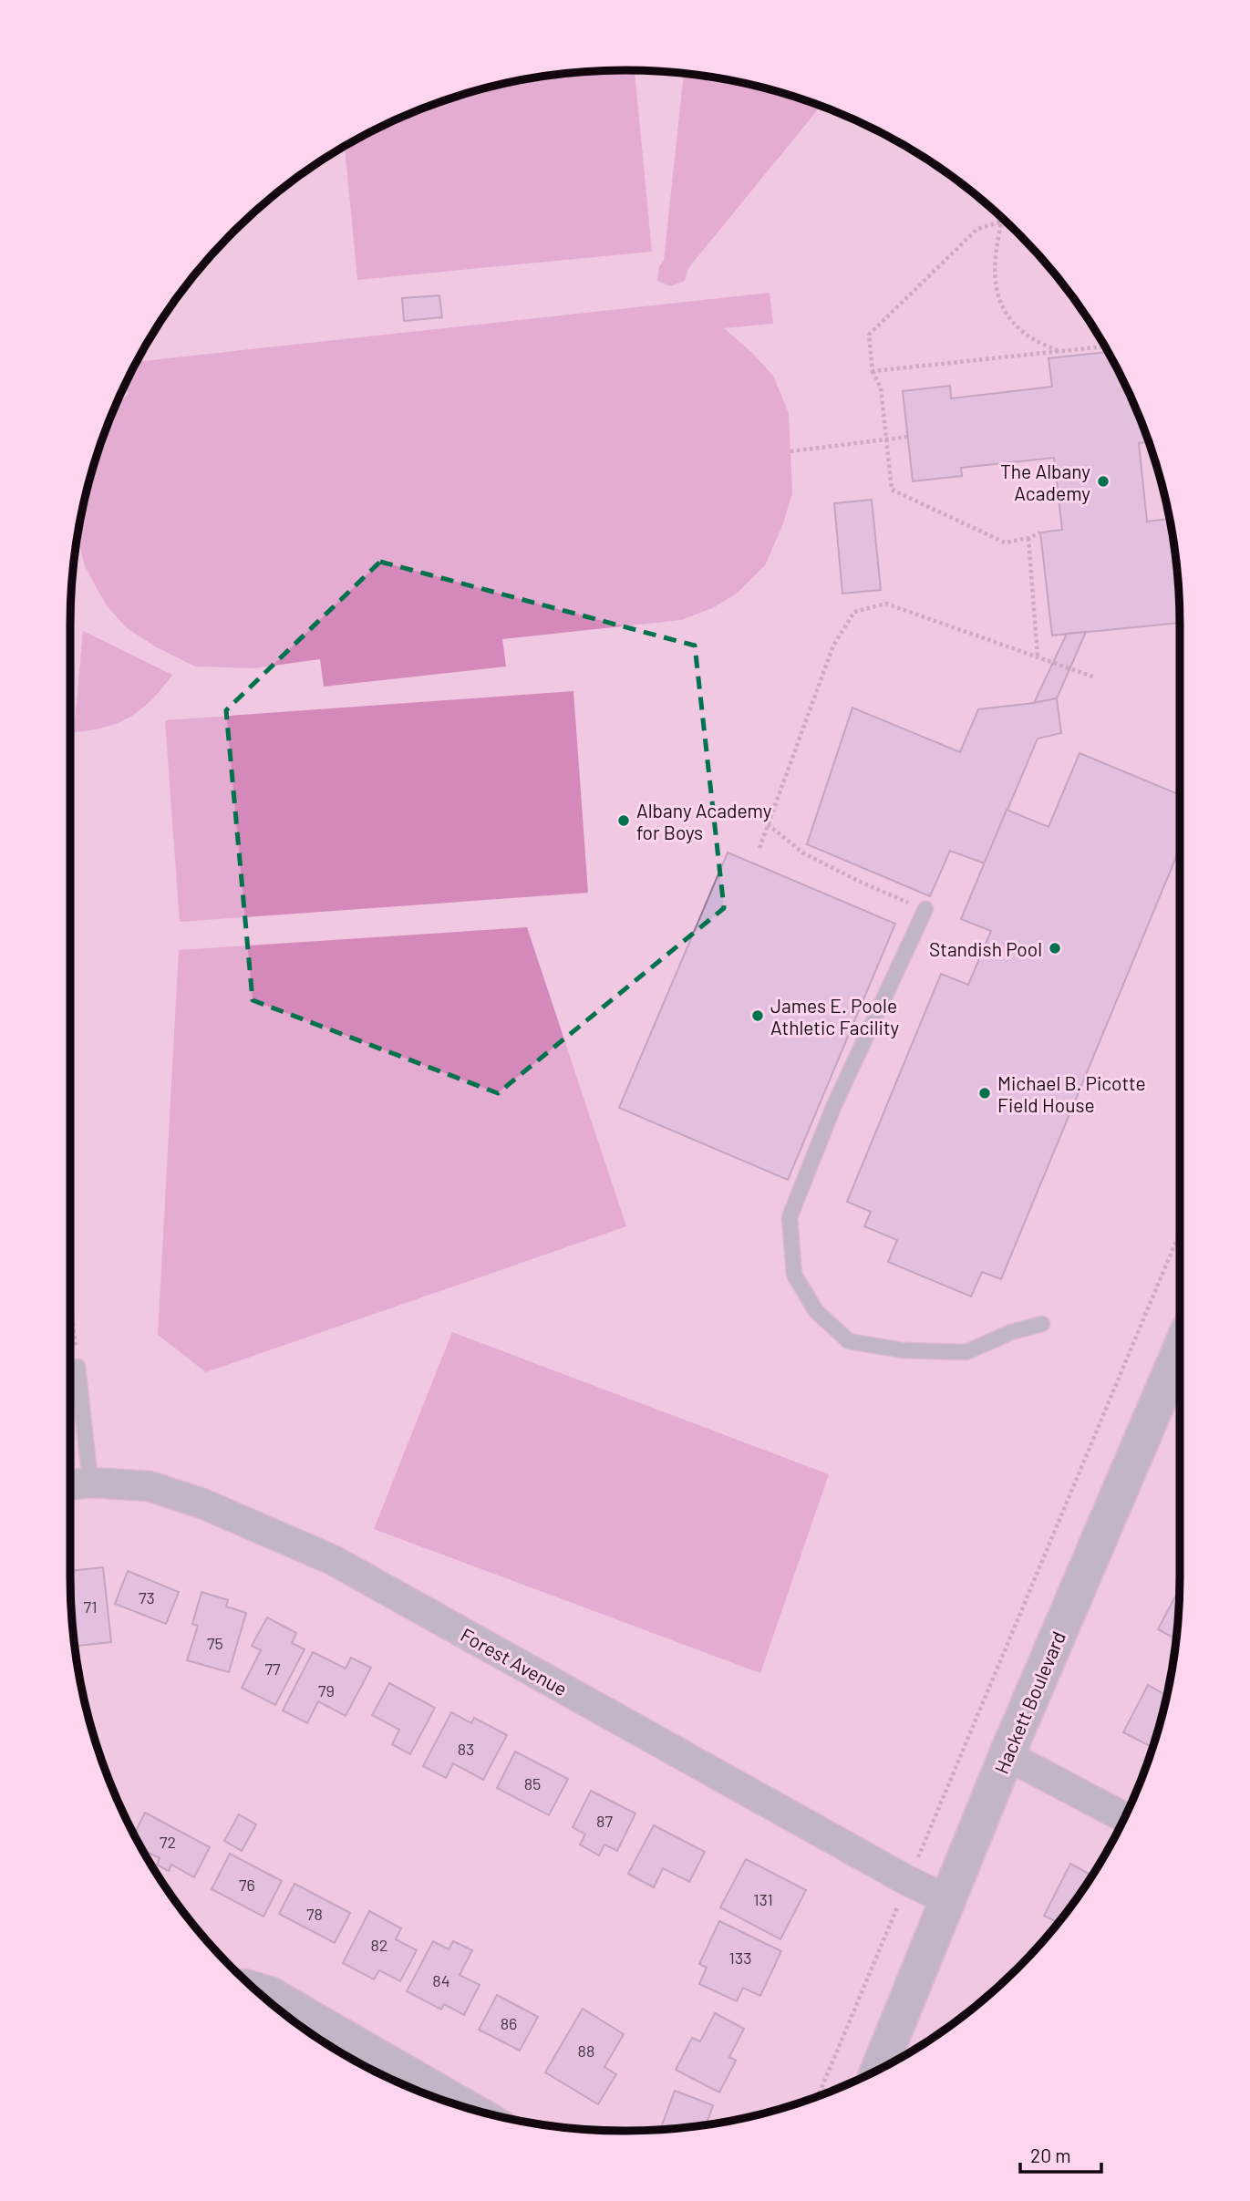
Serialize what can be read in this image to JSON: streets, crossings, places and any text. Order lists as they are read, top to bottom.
{
  "streets": {
    "street": ["Forest Avenue", "Hackett Boulevard"]
  },
  "crossings": [
    ["Forest Avenue", "Hackett Boulevard"]
  ],
  "places": [
    "The Albany Academy",
    "Albany Academy for Boys",
    "Standish Pool",
    "James E. Poole Athletic Facility",
    "Michael B. Picotte Field House"
  ],
  "house_numbers": [
    "73",
    "71",
    "75",
    "77",
    "79",
    "83",
    "85",
    "87",
    "72",
    "76",
    "131",
    "78",
    "82",
    "133",
    "84",
    "86",
    "88"
  ],
  "scale_bar": "20 m"
}
